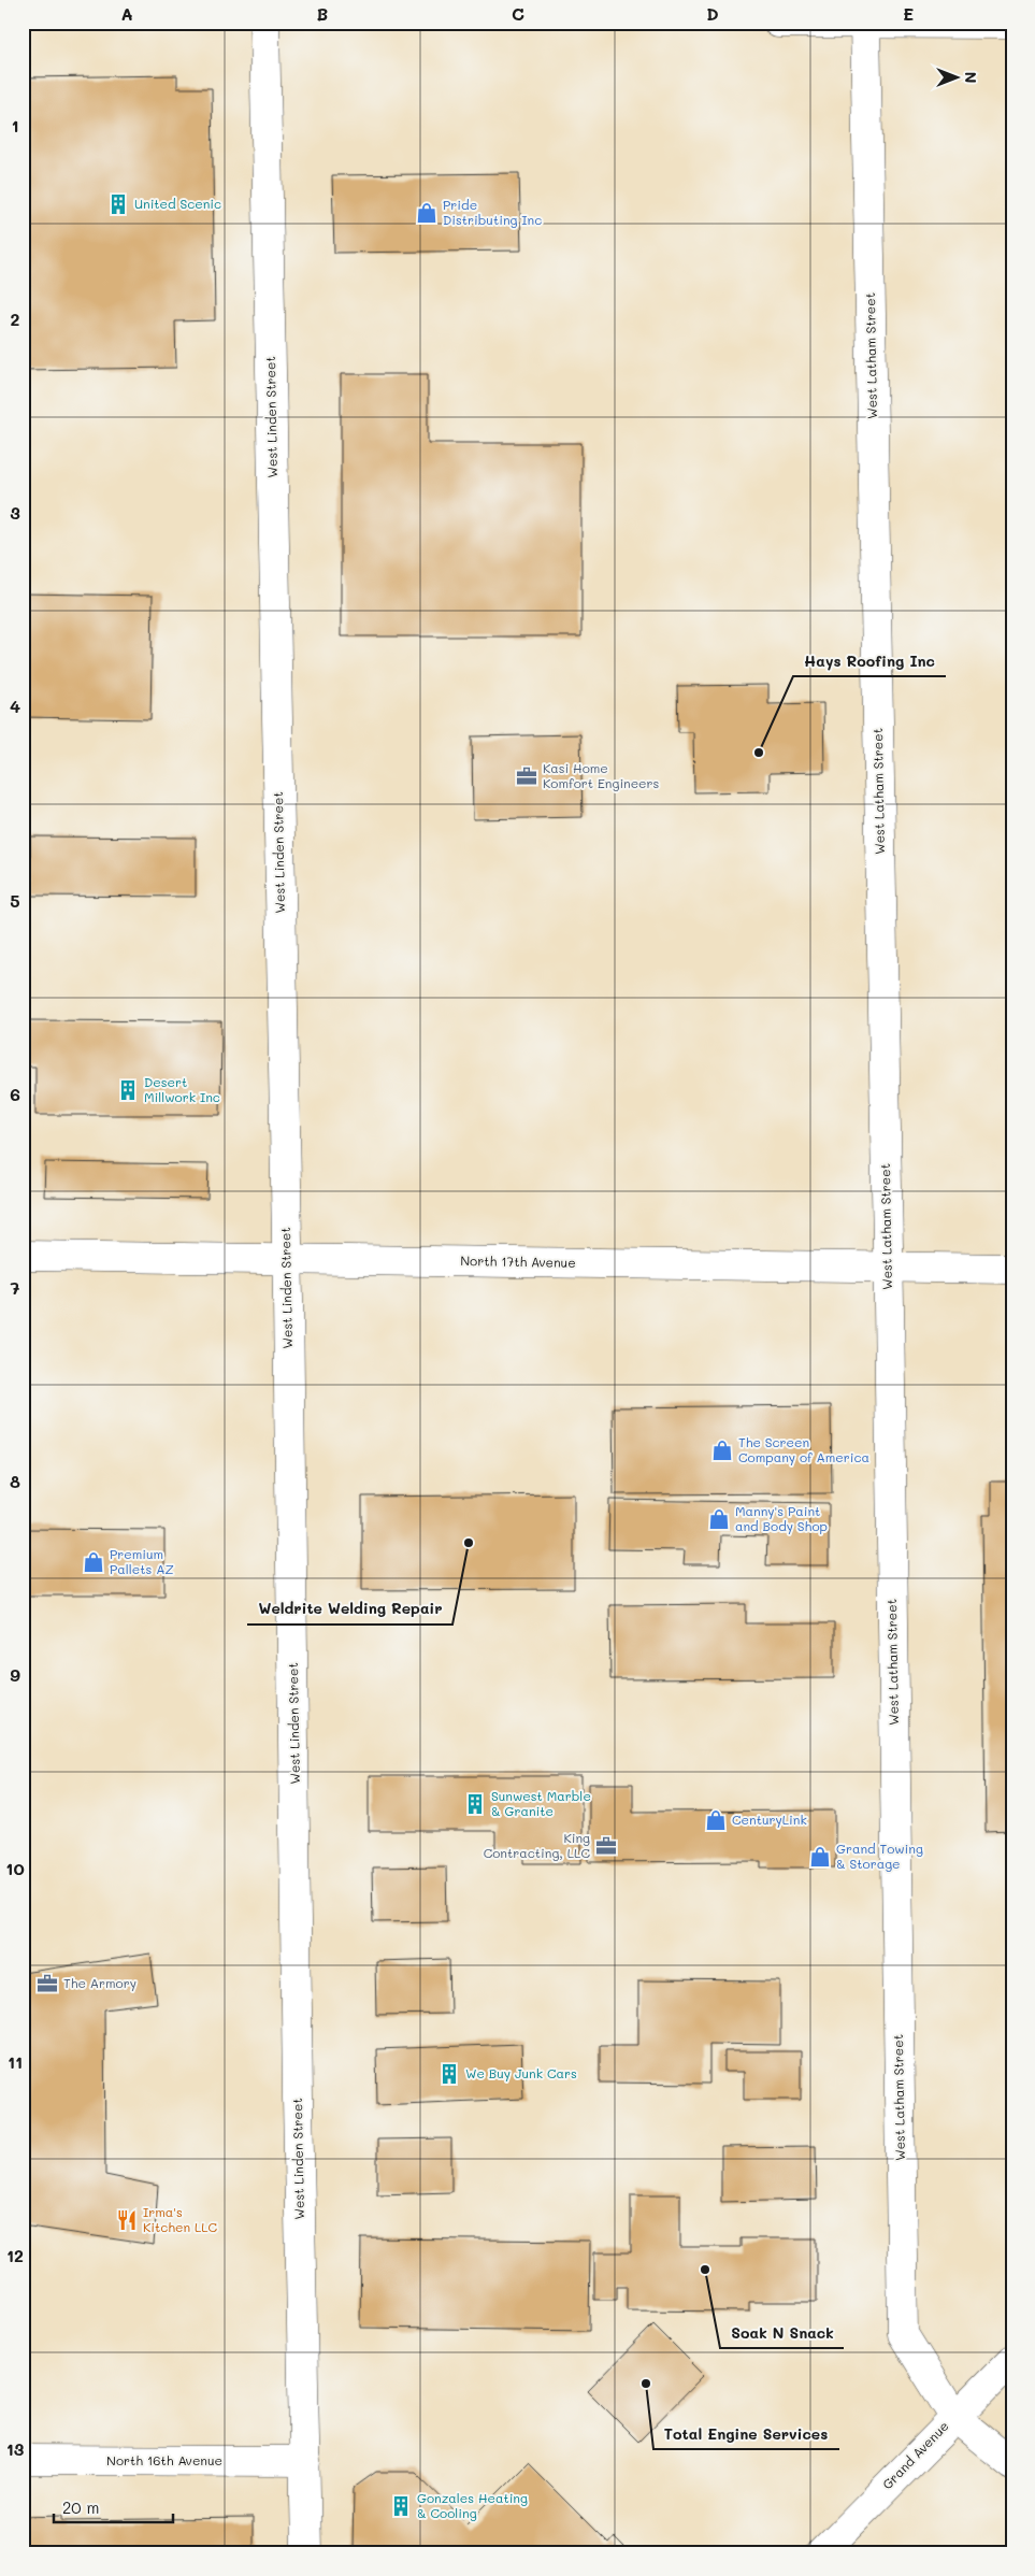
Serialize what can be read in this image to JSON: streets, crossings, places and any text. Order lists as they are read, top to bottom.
{
  "streets": {
    "street": [
      "West Latham Street",
      "West Linden Street",
      "North 17th Avenue",
      "Grand Avenue",
      "North 16th Avenue"
    ]
  },
  "crossings": [
    ["West Latham Street", "North 17th Avenue"],
    ["West Latham Street", "Grand Avenue"],
    ["West Linden Street", "North 17th Avenue"],
    ["West Linden Street", "North 16th Avenue"]
  ],
  "places": {
    "building": [
      "United Scenic",
      "Desert Millwork Inc",
      "Sunwest Marble & Granite",
      "We Buy Junk Cars",
      "Gonzales Heating & Cooling"
    ],
    "shop": [
      "Pride Distributing Inc",
      "The Screen Company of America",
      "Manny's Paint and Body Shop",
      "Premium Pallets AZ",
      "CenturyLink",
      "Grand Towing & Storage"
    ],
    "other": [
      "Hays Roofing Inc",
      "Weldrite Welding Repair",
      "Soak N Snack",
      "Total Engine Services"
    ],
    "office": ["Kasi Home Komfort Engineers", "King Contracting, LLC", "The Armory"],
    "restaurant": ["Irma's Kitchen LLC"]
  },
  "scale_bar": "20 m",
  "north": "right",
  "grid": {
    "columns": [
      "A",
      "B",
      "C",
      "D",
      "E"
    ],
    "rows": [
      "1",
      "2",
      "3",
      "4",
      "5",
      "6",
      "7",
      "8",
      "9",
      "10",
      "11",
      "12",
      "13"
    ]
  }
}
